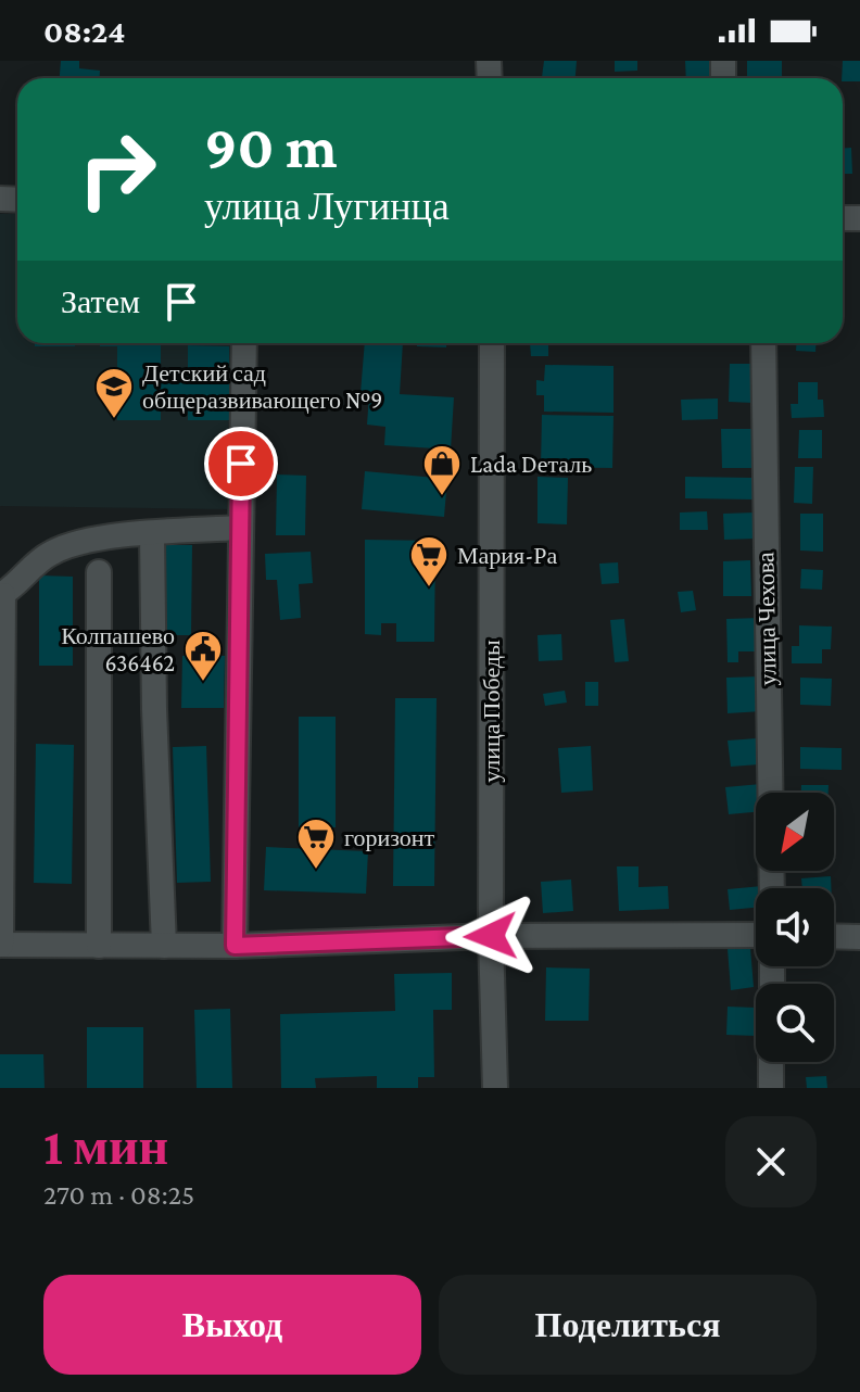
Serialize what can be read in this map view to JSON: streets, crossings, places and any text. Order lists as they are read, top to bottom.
{
  "streets": {
    "street": ["улица Чехова", "улица Победы"]
  },
  "places": {
    "school or university": ["Детский сад общеразвивающего №9"],
    "shop": ["Lada Dеталь"],
    "supermarket": ["Мария-Ра", "горизонт"],
    "public building": ["Колпашево 636462"]
  },
  "north": "bottom left",
  "page": {
    "status": "08:24",
    "turn": ["90 m", "улица Лугинца"],
    "then": "Затем",
    "heading": ["1 мин", "270 m · 08:25"],
    "buttons": ["Выход", "Поделиться"]
  }
}
